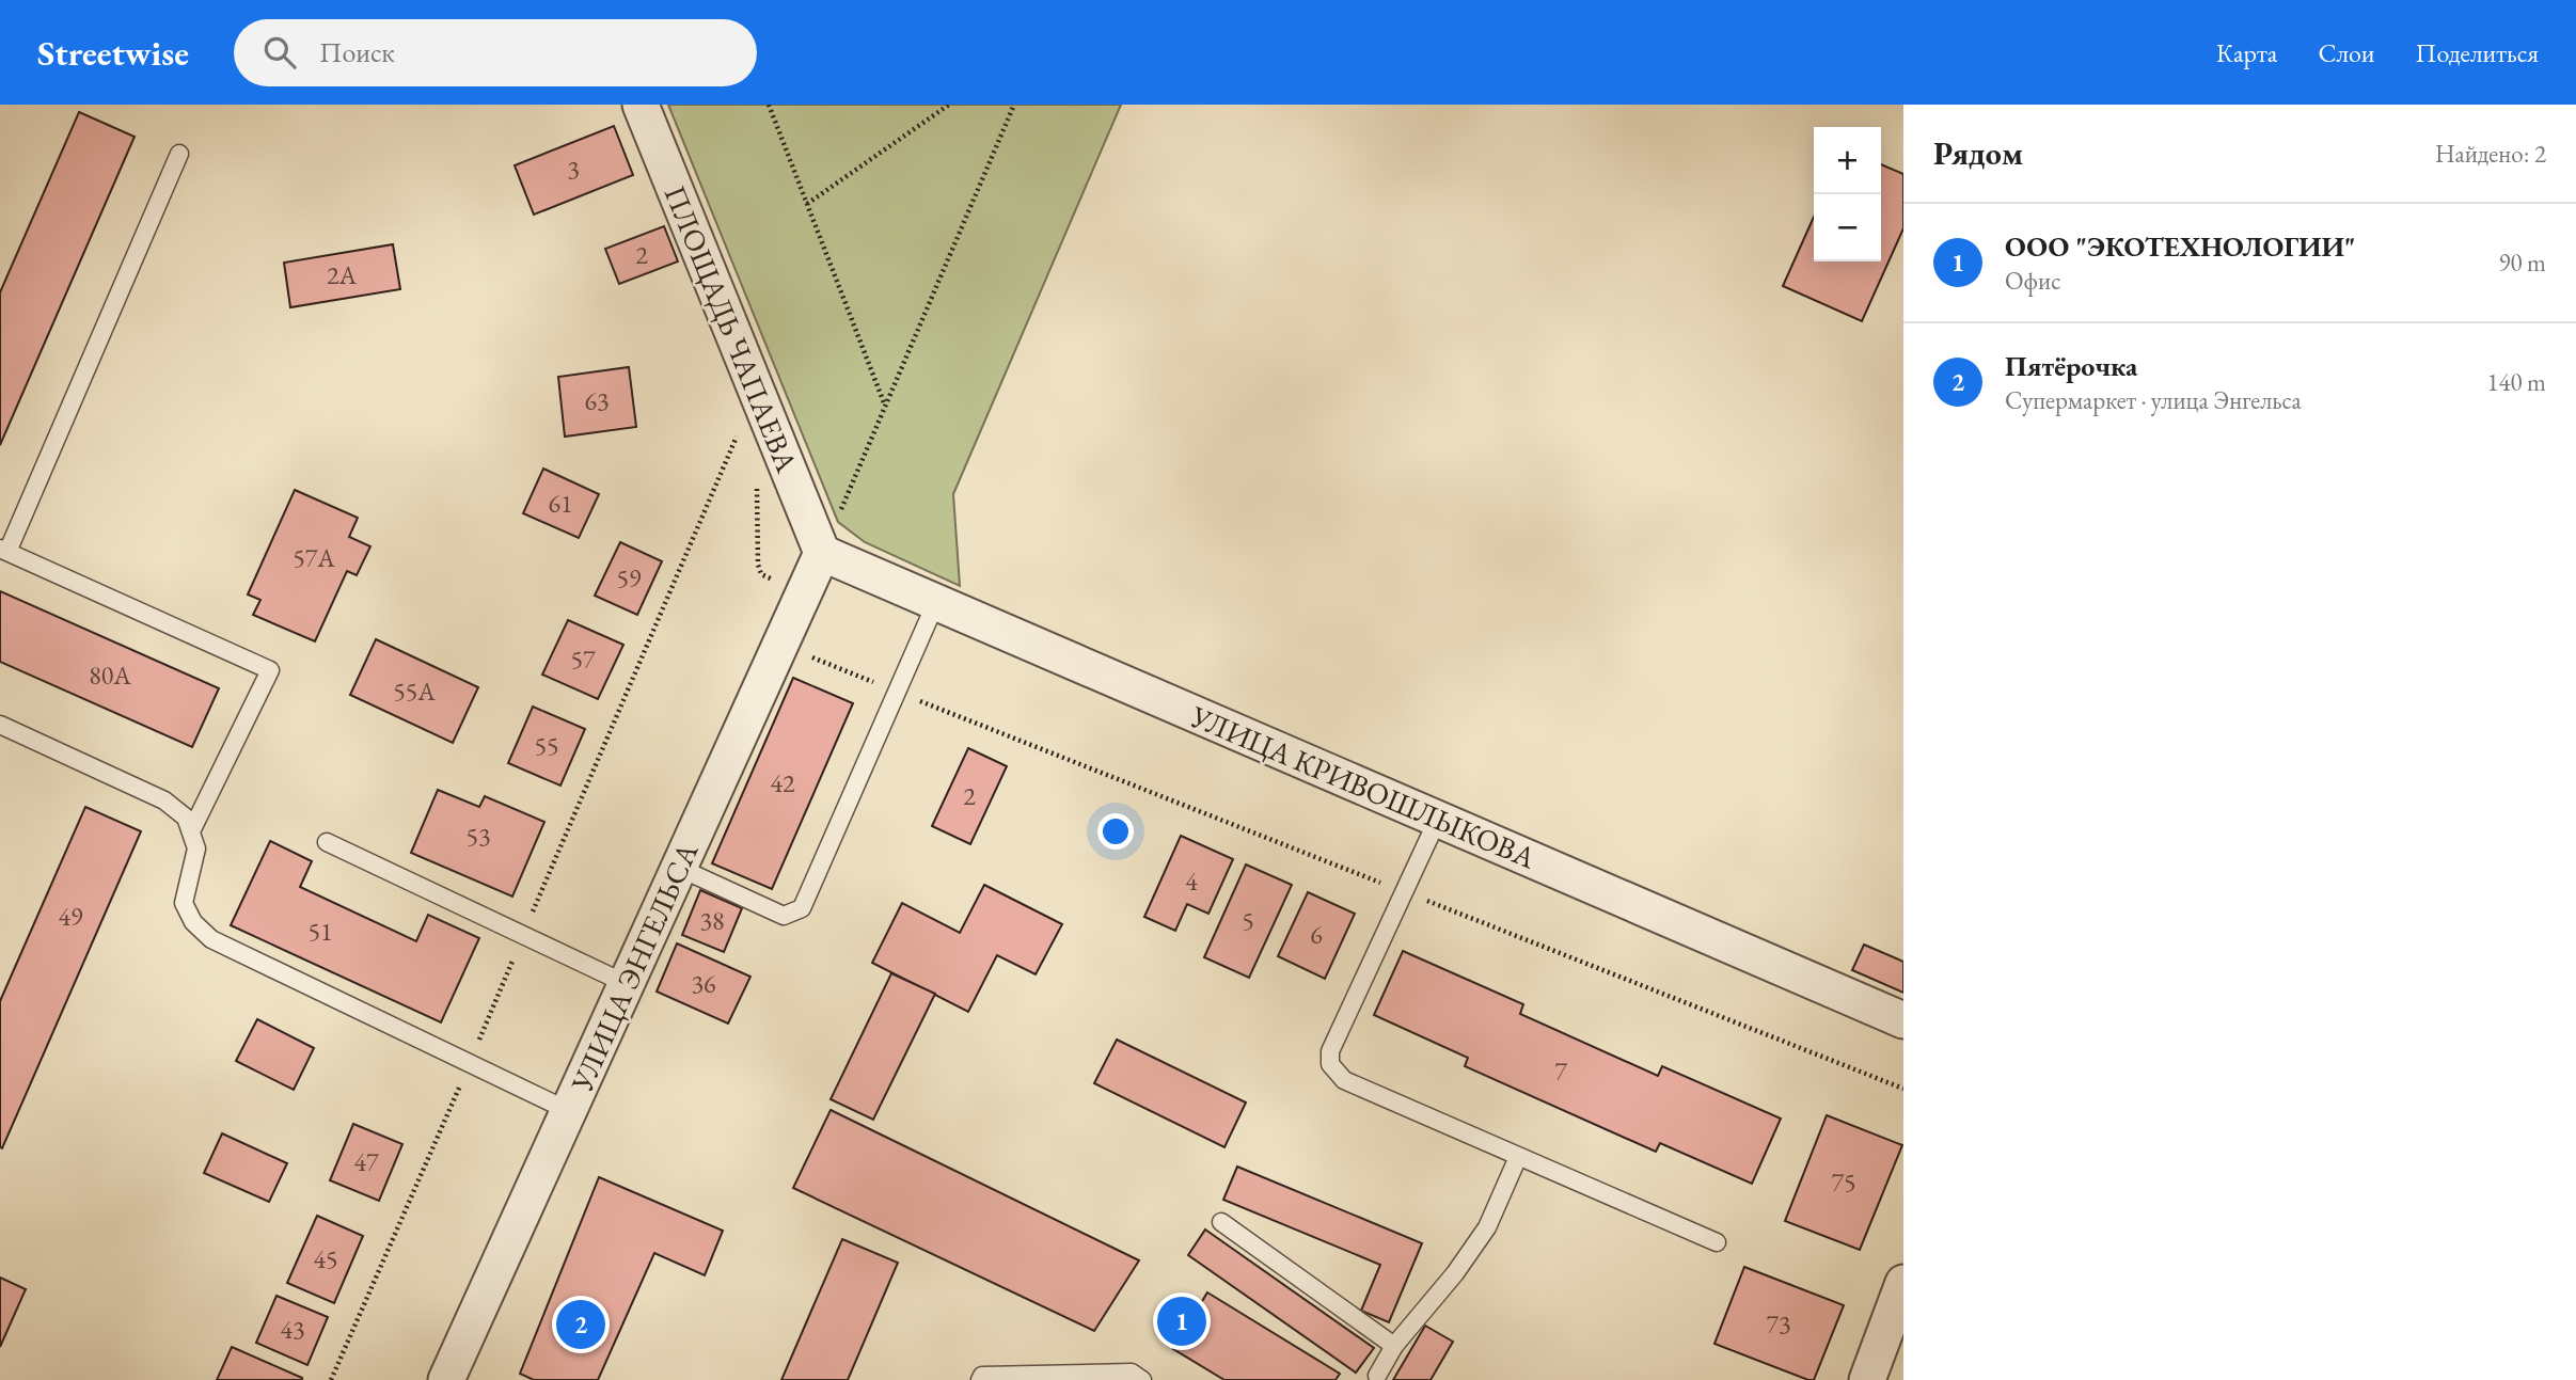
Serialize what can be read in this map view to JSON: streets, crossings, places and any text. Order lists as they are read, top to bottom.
{
  "streets": {
    "street": ["ПЛОЩАДЬ ЧАПАЕВА", "УЛИЦА КРИВОШЛЫКОВА", "УЛИЦА ЭНГЕЛЬСА"]
  },
  "crossings": [
    ["ПЛОЩАДЬ ЧАПАЕВА", "УЛИЦА КРИВОШЛЫКОВА"],
    ["ПЛОЩАДЬ ЧАПАЕВА", "УЛИЦА ЭНГЕЛЬСА"],
    ["УЛИЦА КРИВОШЛЫКОВА", "УЛИЦА ЭНГЕЛЬСА"]
  ],
  "house_numbers": [
    "3",
    "2",
    "2А",
    "63",
    "61",
    "57А",
    "59",
    "57",
    "80А",
    "55А",
    "55",
    "42",
    "2",
    "53",
    "4",
    "49",
    "38",
    "5",
    "51",
    "6",
    "36",
    "7",
    "47",
    "75",
    "45",
    "73",
    "43"
  ],
  "page": {
    "header": "Streetwise",
    "search": "Поиск",
    "nav": ["Карта", "Слои", "Поделиться"],
    "heading": ["Рядом", "Найдено: 2"],
    "map_buttons": ["+", "−"],
    "list": [
      {
        "mark": "1",
        "name": "ООО \"ЭКОТЕХНОЛОГИИ\"",
        "note": "Офис",
        "value": "90 m"
      },
      {
        "mark": "2",
        "name": "Пятёрочка",
        "note": "Супермаркет · улица Энгельса",
        "value": "140 m"
      }
    ],
    "pins": ["1", "2"]
  }
}
